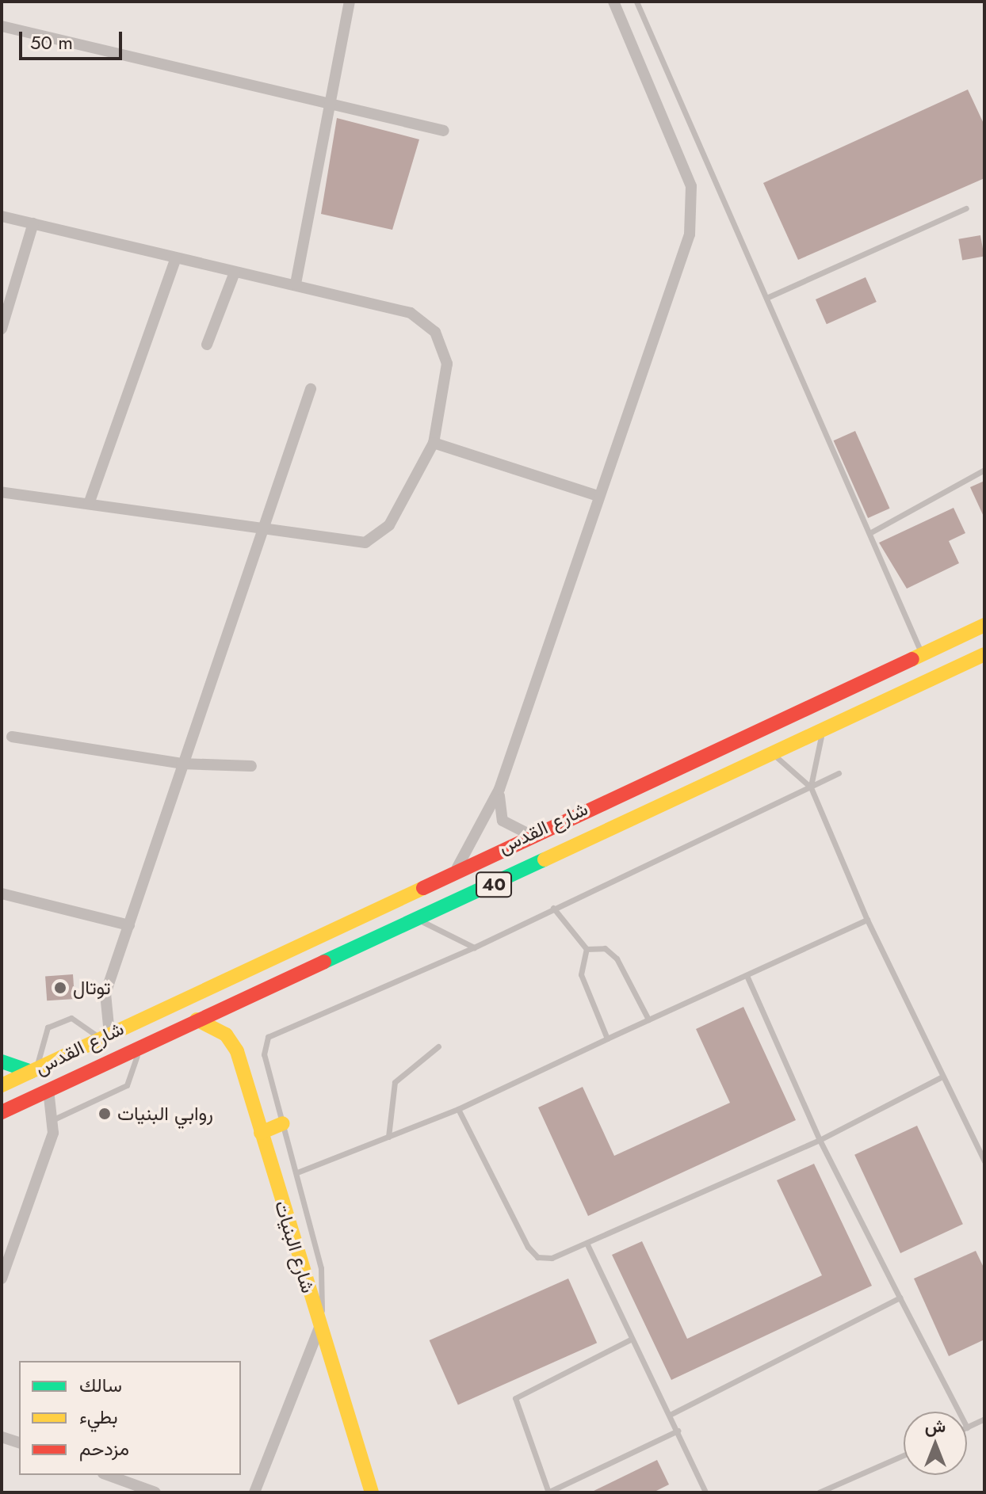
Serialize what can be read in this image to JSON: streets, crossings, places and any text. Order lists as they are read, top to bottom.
{
  "streets": {
    "main road": ["شارع القدس", "40", "شارع البنيات"]
  },
  "crossings": [
    ["شارع القدس", "شارع البنيات"]
  ],
  "places": ["توتال", "روابي البنيات"],
  "legend": ["سالك", "بطيء", "مزدحم"],
  "scale_bar": "50 m",
  "north": "top"
}
